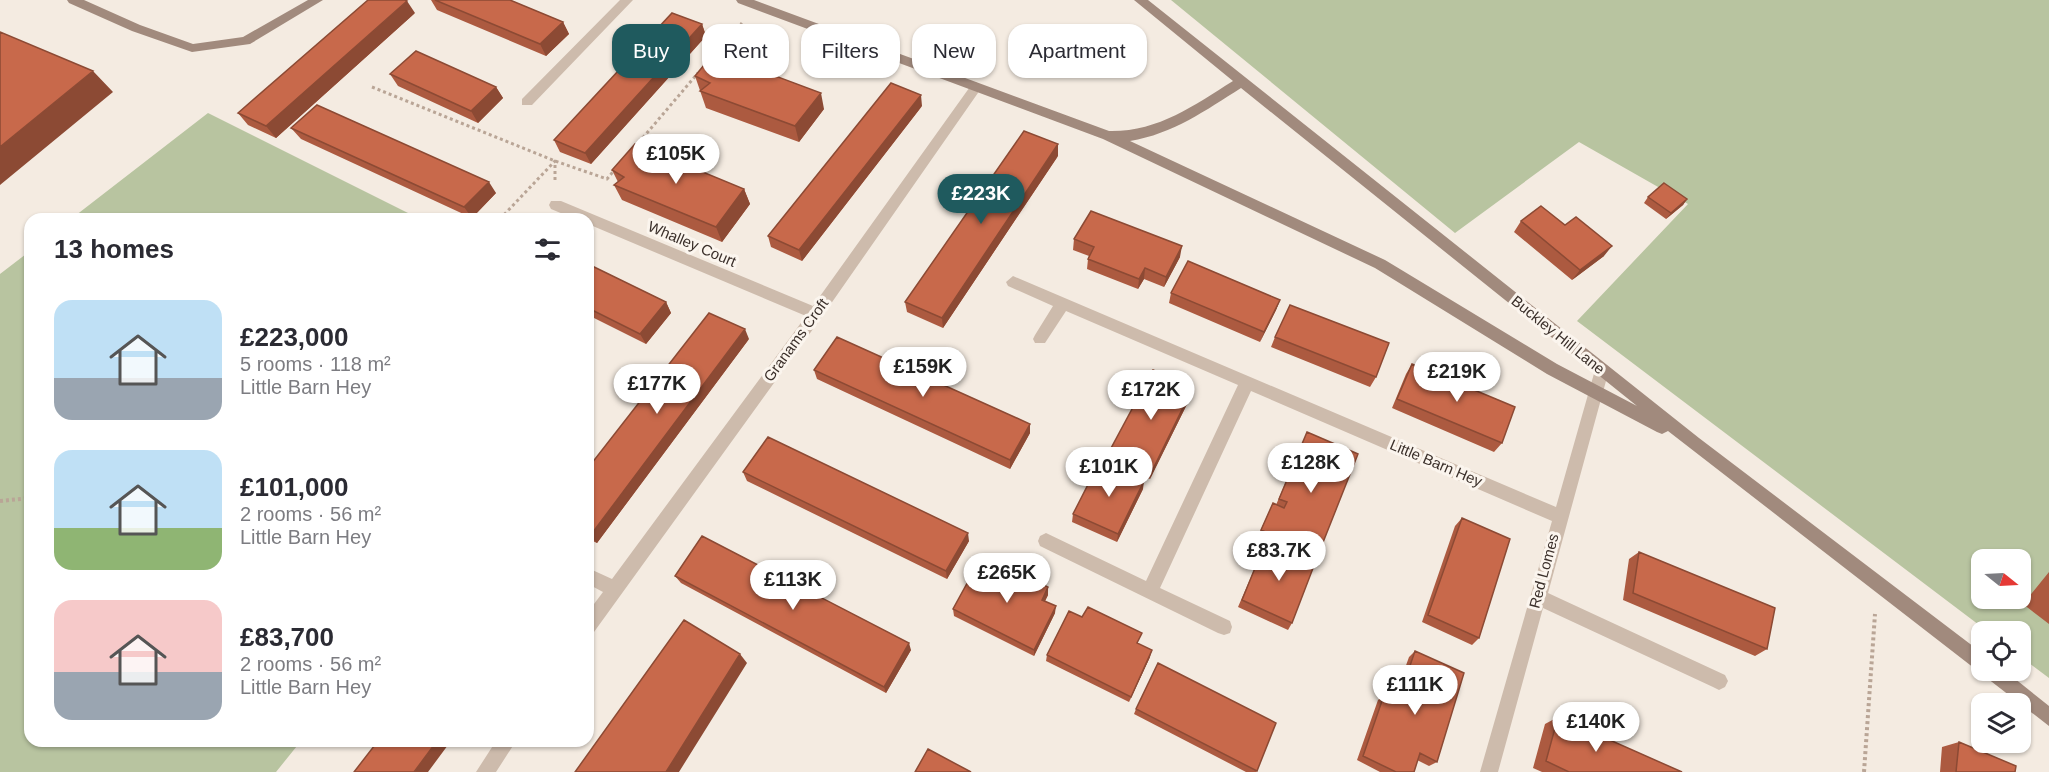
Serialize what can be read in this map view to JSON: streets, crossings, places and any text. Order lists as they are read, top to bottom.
{
  "streets": {
    "street": [
      "Whalley Court",
      "Buckley Hill Lane",
      "Granams Croft",
      "Little Barn Hey",
      "Red Lomes"
    ]
  },
  "crossings": [
    ["Whalley Court", "Granams Croft"],
    ["Buckley Hill Lane", "Red Lomes"],
    ["Little Barn Hey", "Red Lomes"]
  ],
  "north": "right",
  "page": {
    "chip": [
      "Buy",
      "Rent",
      "Filters",
      "New",
      "Apartment"
    ],
    "price": [
      "£105K",
      "£223K",
      "£159K",
      "£219K",
      "£177K",
      "£172K",
      "£128K",
      "£101K",
      "£83.7K",
      "£265K",
      "£113K",
      "£111K",
      "£140K"
    ],
    "heading": "13 homes",
    "list": [
      {
        "name": "£223,000",
        "note": "5 rooms · 118 m² · Little Barn Hey"
      },
      {
        "name": "£101,000",
        "note": "2 rooms · 56 m² · Little Barn Hey"
      },
      {
        "name": "£83,700",
        "note": "2 rooms · 56 m² · Little Barn Hey"
      }
    ]
  }
}
